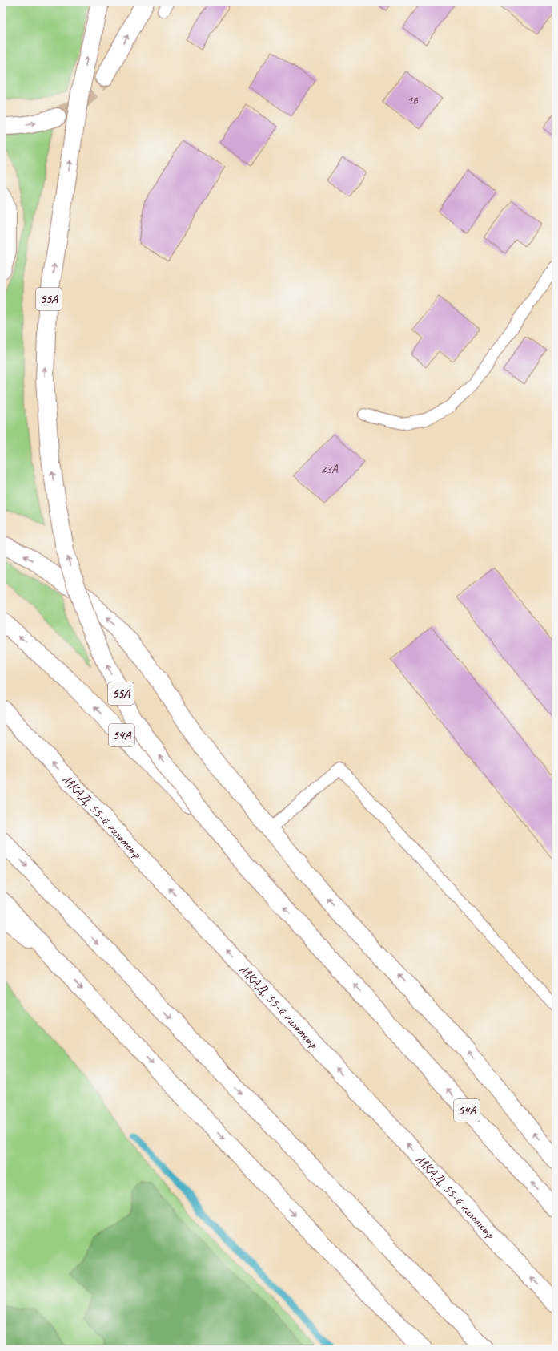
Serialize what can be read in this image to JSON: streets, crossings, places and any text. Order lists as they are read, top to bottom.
{
  "streets": {
    "main road": ["55А", "54А", "МКАД, 55-й километр"]
  },
  "crossings": [
    ["55А", "54А"]
  ],
  "house_numbers": ["16", "23А"]
}
